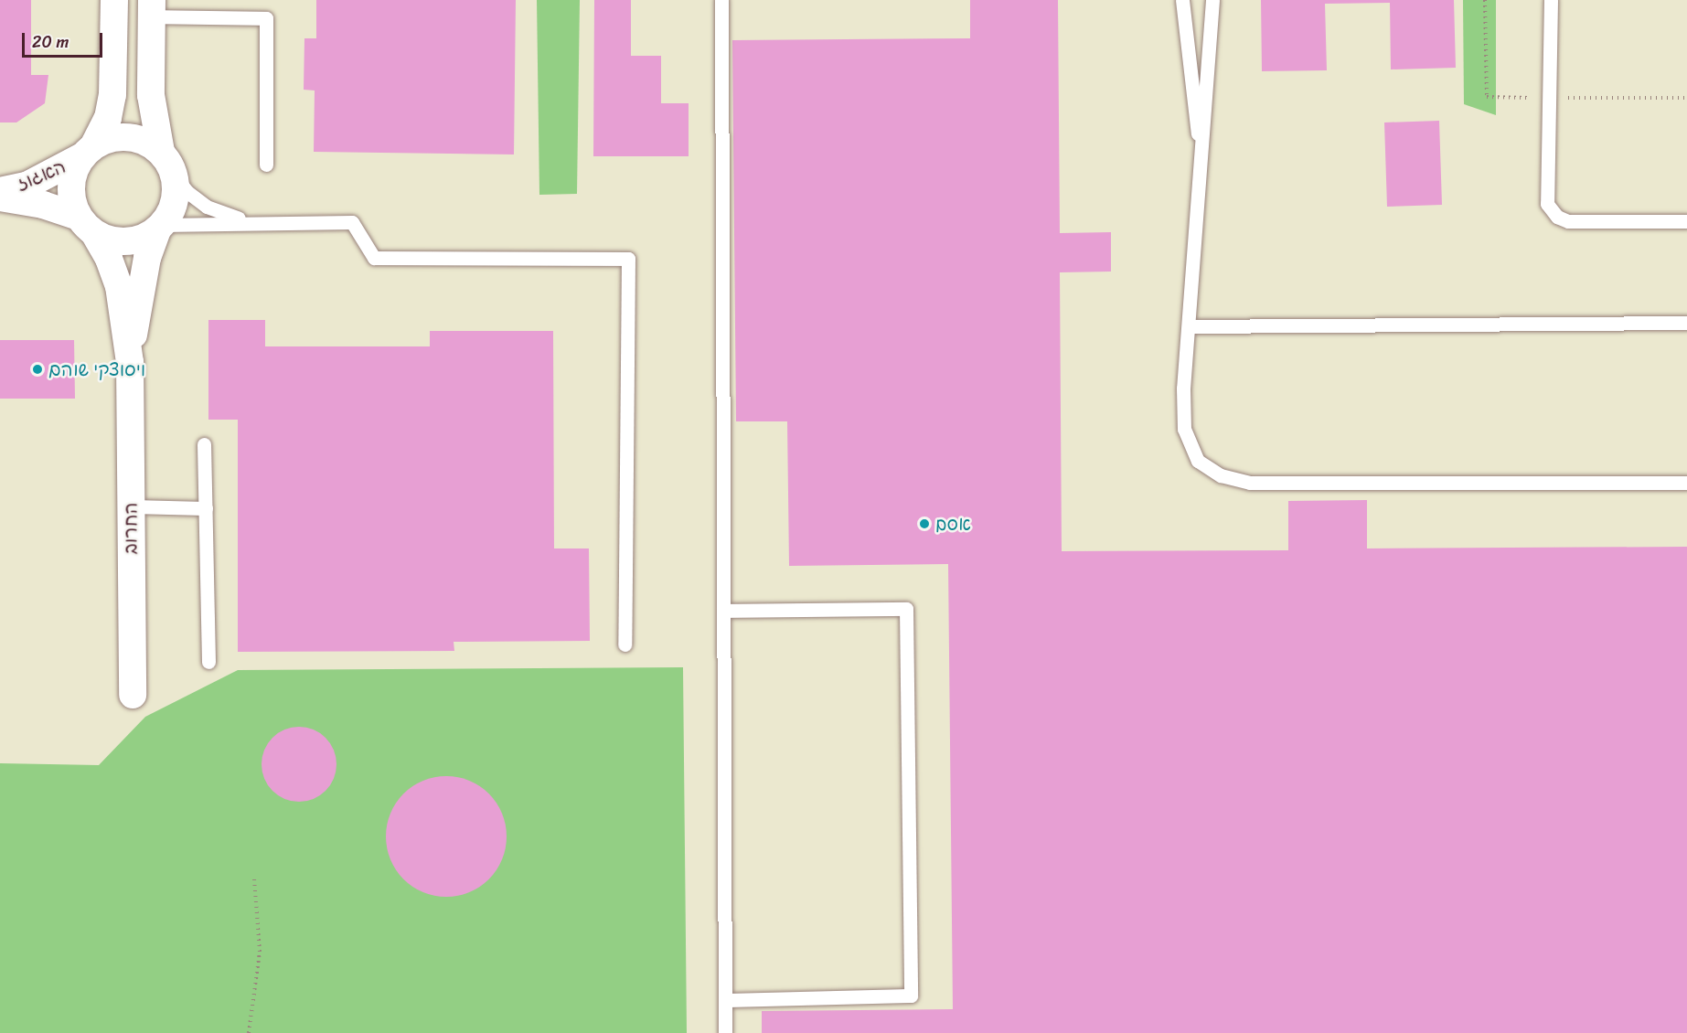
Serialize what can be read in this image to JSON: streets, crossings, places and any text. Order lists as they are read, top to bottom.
{
  "streets": {
    "street": ["האגוז", "החרוב"]
  },
  "crossings": [
    ["האגוז", "החרוב"]
  ],
  "places": ["ויסוצקי שוהם", "אסם"],
  "scale_bar": "20 m"
}
